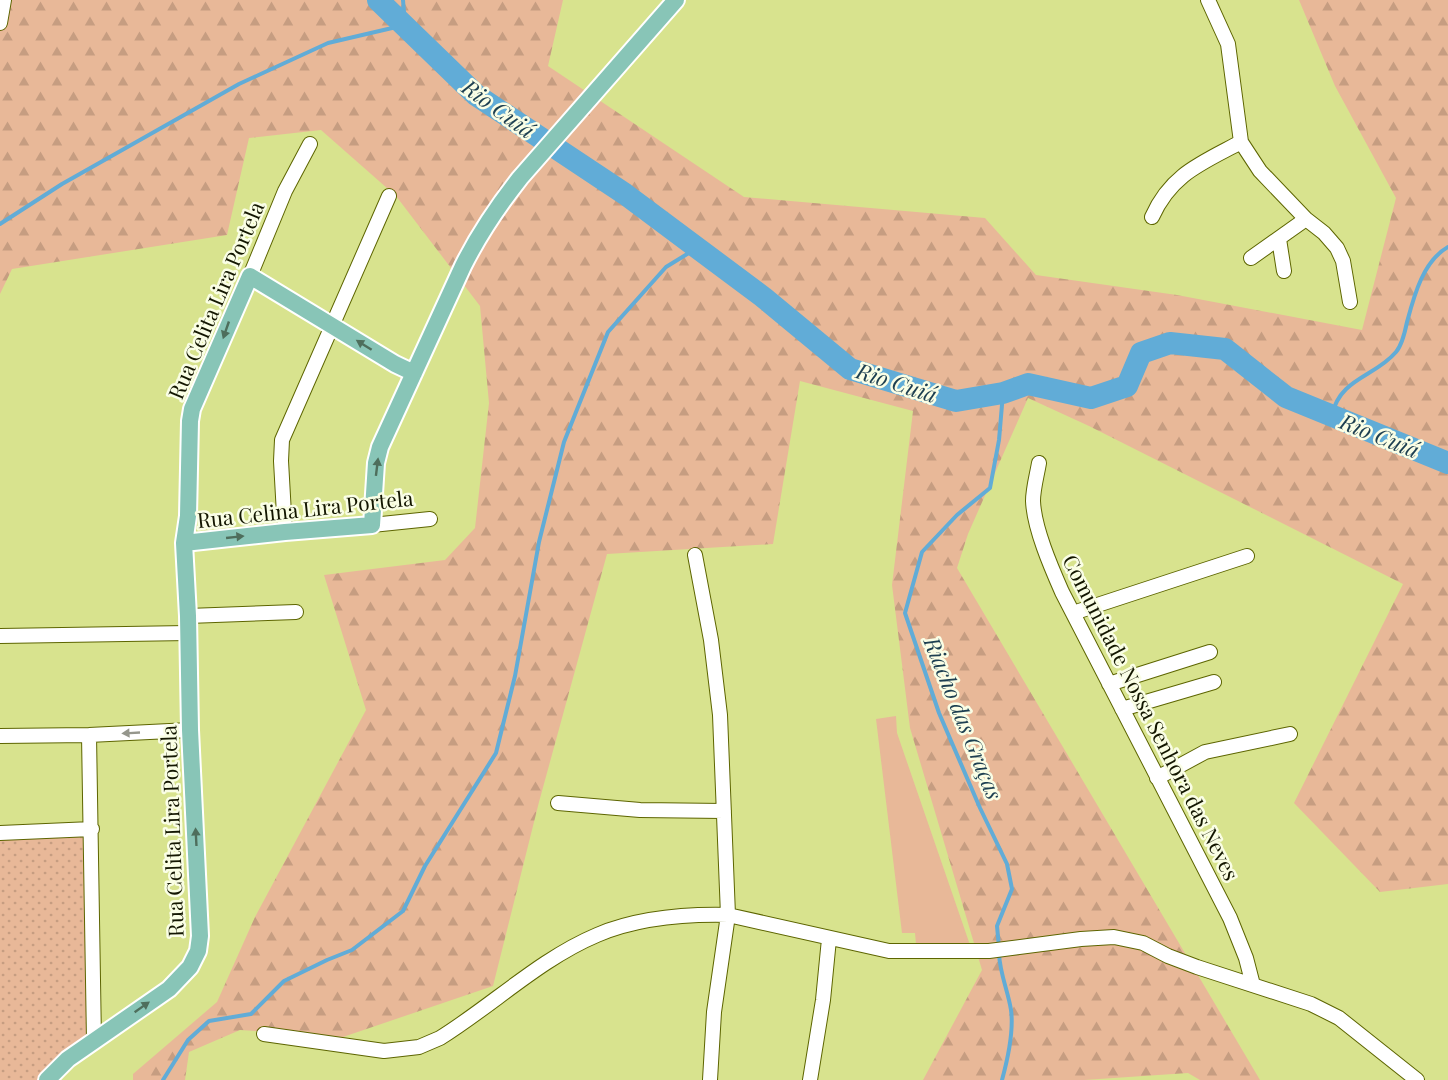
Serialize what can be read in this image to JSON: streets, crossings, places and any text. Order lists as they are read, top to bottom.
{
  "streets": {
    "main road": ["Rua Celita Lira Portela", "Rua Celina Lira Portela"],
    "street": ["Comunidade Nossa Senhora das Neves"]
  },
  "crossings": [
    ["Rua Celita Lira Portela", "Rua Celina Lira Portela"]
  ],
  "one_way": ["Rua Celina Lira Portela"],
  "water": ["Rio Cuiá", "Riacho das Graças"]
}
